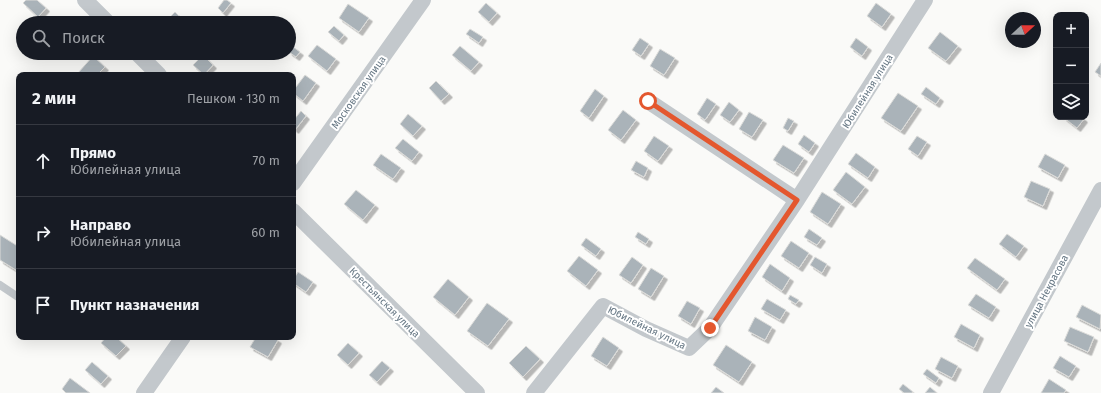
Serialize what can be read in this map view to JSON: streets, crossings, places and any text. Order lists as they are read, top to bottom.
{
  "streets": {
    "street": [
      "Юбилейная улица",
      "Московская улица",
      "улица Некрасова",
      "Крестьянская улица"
    ]
  },
  "north": "right",
  "page": {
    "map_buttons": ["+", "−"],
    "search": "Поиск",
    "heading": ["2 мин", "Пешком · 130 m"],
    "list": [
      ["Прямо", "Юбилейная улица", "70 m"],
      ["Направо", "Юбилейная улица", "60 m"],
      "Пункт назначения"
    ]
  }
}
